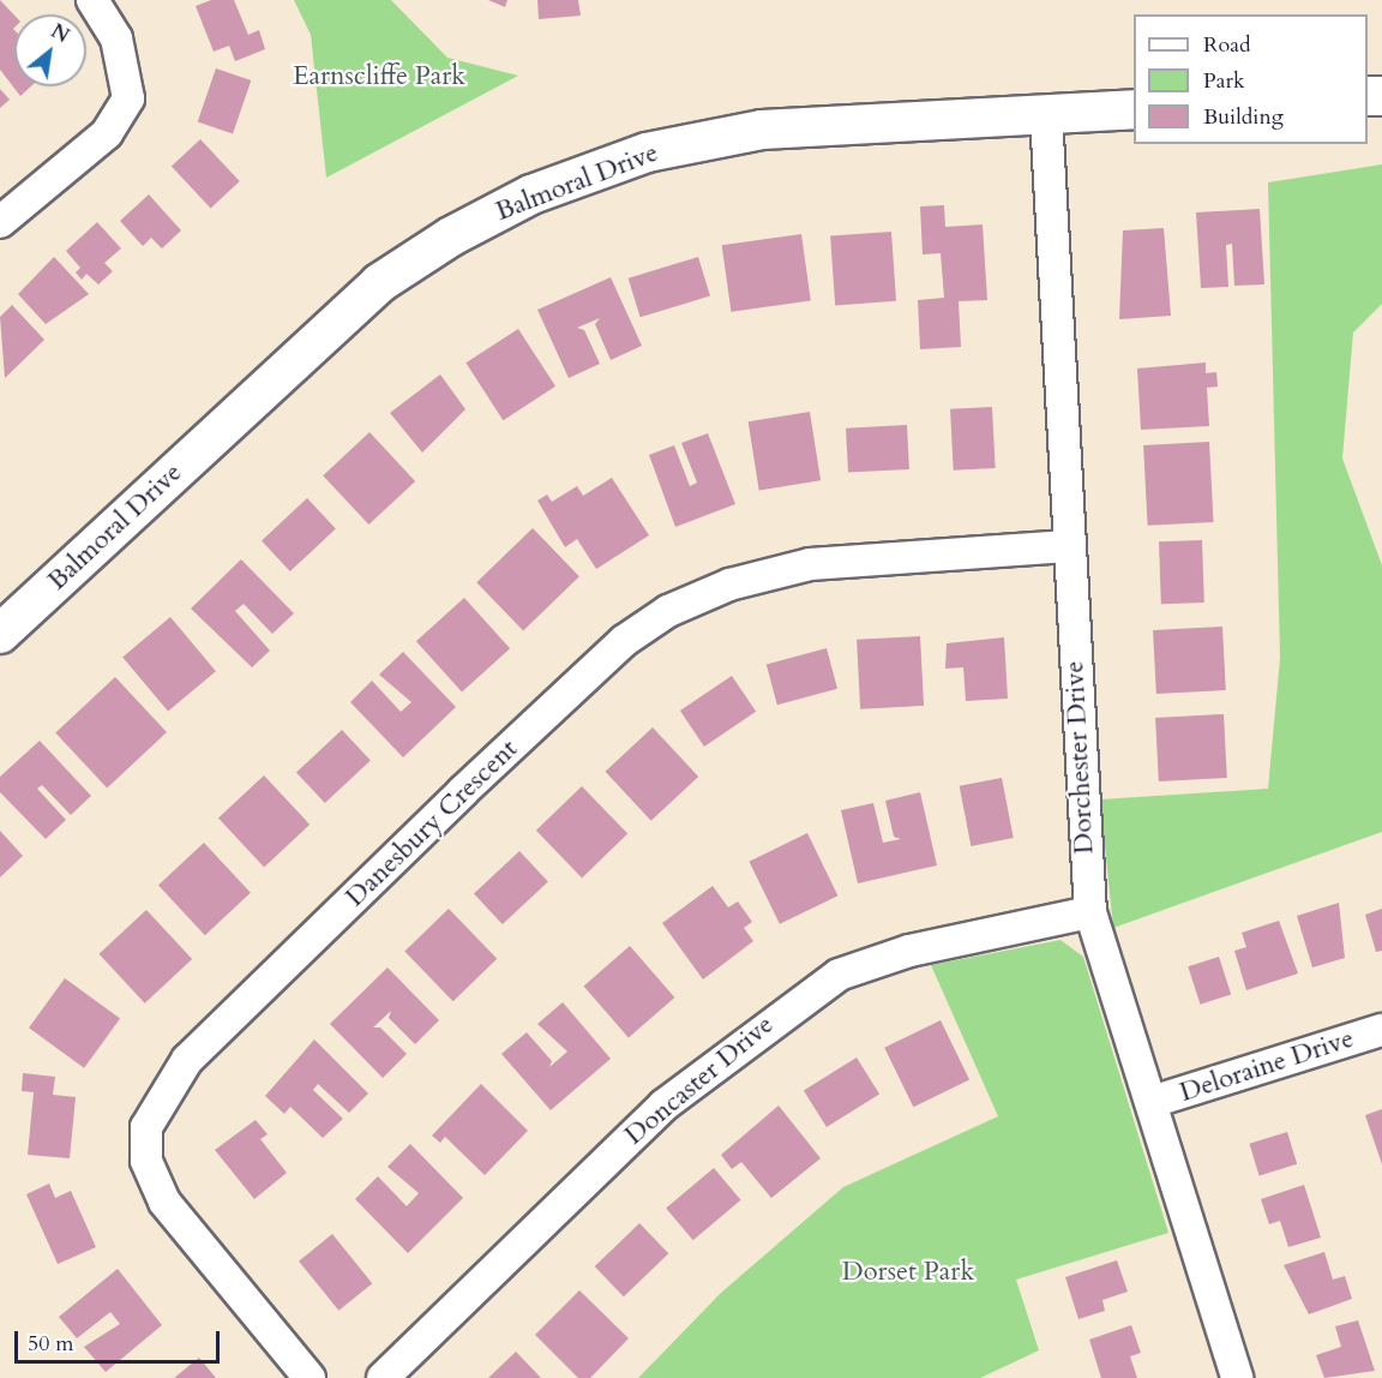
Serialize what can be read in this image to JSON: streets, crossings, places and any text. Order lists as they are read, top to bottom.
{
  "streets": {
    "street": [
      "Balmoral Drive",
      "Dorchester Drive",
      "Danesbury Crescent",
      "Deloraine Drive",
      "Doncaster Drive"
    ]
  },
  "crossings": [
    ["Balmoral Drive", "Dorchester Drive"],
    ["Dorchester Drive", "Danesbury Crescent"],
    ["Dorchester Drive", "Deloraine Drive"],
    ["Dorchester Drive", "Doncaster Drive"]
  ],
  "parks": ["Earnscliffe Park", "Dorset Park"],
  "legend": ["Road", "Park", "Building"],
  "scale_bar": "50 m",
  "north": "top right"
}
